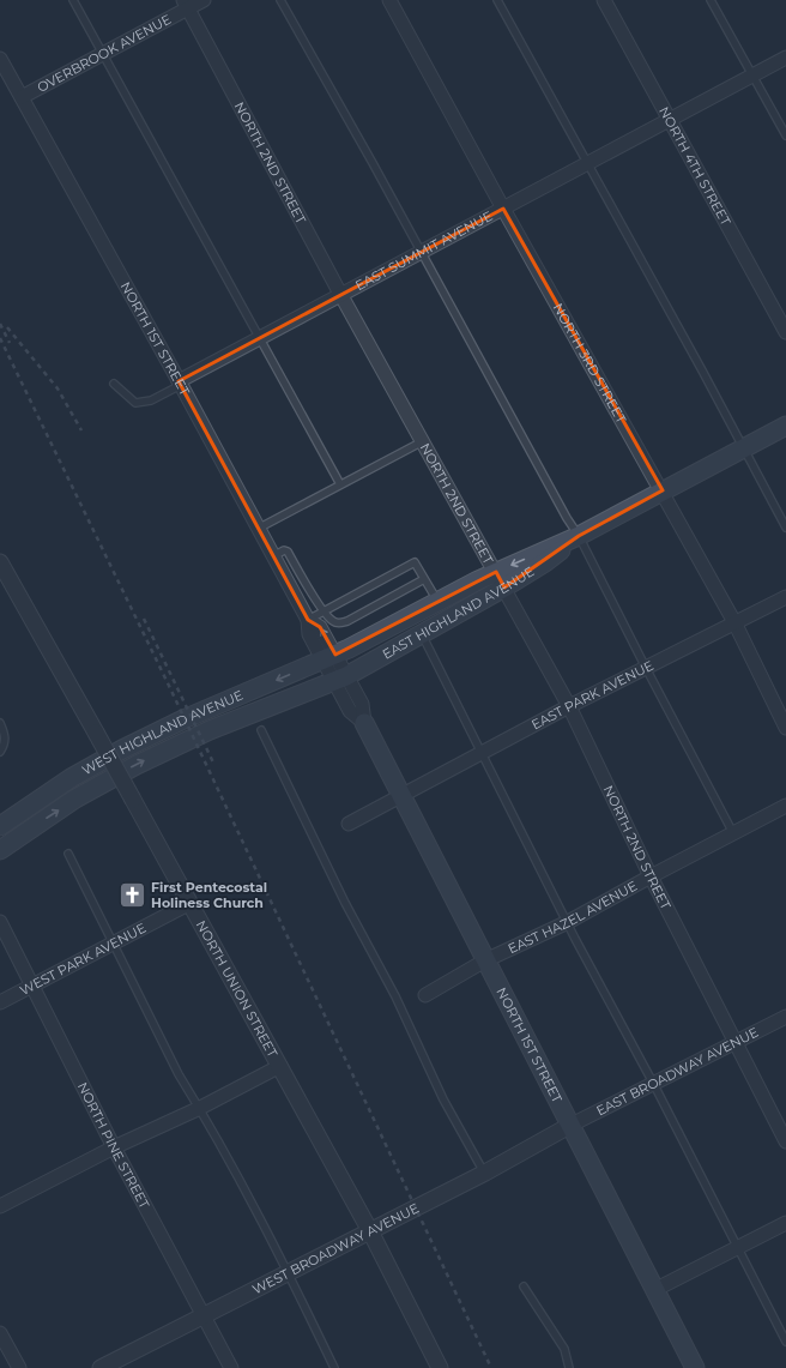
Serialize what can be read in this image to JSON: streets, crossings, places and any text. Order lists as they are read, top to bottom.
{
  "streets": {
    "main road": ["NORTH 1ST STREET", "EAST HIGHLAND AVENUE", "WEST HIGHLAND AVENUE"],
    "street": [
      "OVERBROOK AVENUE",
      "NORTH 2ND STREET",
      "NORTH 4TH STREET",
      "EAST SUMMIT AVENUE",
      "NORTH 3RD STREET",
      "EAST PARK AVENUE",
      "EAST HAZEL AVENUE",
      "WEST PARK AVENUE",
      "NORTH UNION STREET",
      "EAST BROADWAY AVENUE",
      "NORTH PINE STREET",
      "WEST BROADWAY AVENUE"
    ]
  },
  "crossings": [
    ["OVERBROOK AVENUE", "NORTH 2ND STREET"],
    ["OVERBROOK AVENUE", "NORTH 1ST STREET"],
    ["NORTH 2ND STREET", "EAST SUMMIT AVENUE"],
    ["NORTH 2ND STREET", "EAST HIGHLAND AVENUE"],
    ["NORTH 2ND STREET", "EAST PARK AVENUE"],
    ["NORTH 2ND STREET", "EAST HAZEL AVENUE"],
    ["NORTH 2ND STREET", "EAST BROADWAY AVENUE"],
    ["NORTH 4TH STREET", "EAST SUMMIT AVENUE"],
    ["EAST SUMMIT AVENUE", "NORTH 1ST STREET"],
    ["EAST SUMMIT AVENUE", "NORTH 3RD STREET"],
    ["NORTH 1ST STREET", "EAST HIGHLAND AVENUE"],
    ["NORTH 1ST STREET", "EAST PARK AVENUE"],
    ["NORTH 1ST STREET", "WEST HIGHLAND AVENUE"],
    ["NORTH 1ST STREET", "EAST HAZEL AVENUE"],
    ["NORTH 1ST STREET", "EAST BROADWAY AVENUE"],
    ["NORTH 1ST STREET", "WEST BROADWAY AVENUE"],
    ["NORTH 3RD STREET", "EAST HIGHLAND AVENUE"],
    ["NORTH 3RD STREET", "EAST PARK AVENUE"],
    ["EAST HIGHLAND AVENUE", "WEST HIGHLAND AVENUE"],
    ["WEST PARK AVENUE", "NORTH UNION STREET"],
    ["WEST PARK AVENUE", "NORTH PINE STREET"],
    ["NORTH UNION STREET", "WEST BROADWAY AVENUE"],
    ["EAST BROADWAY AVENUE", "WEST BROADWAY AVENUE"],
    ["NORTH PINE STREET", "WEST BROADWAY AVENUE"]
  ],
  "places": {
    "church": ["First Pentecostal Holiness Church"]
  }
}
